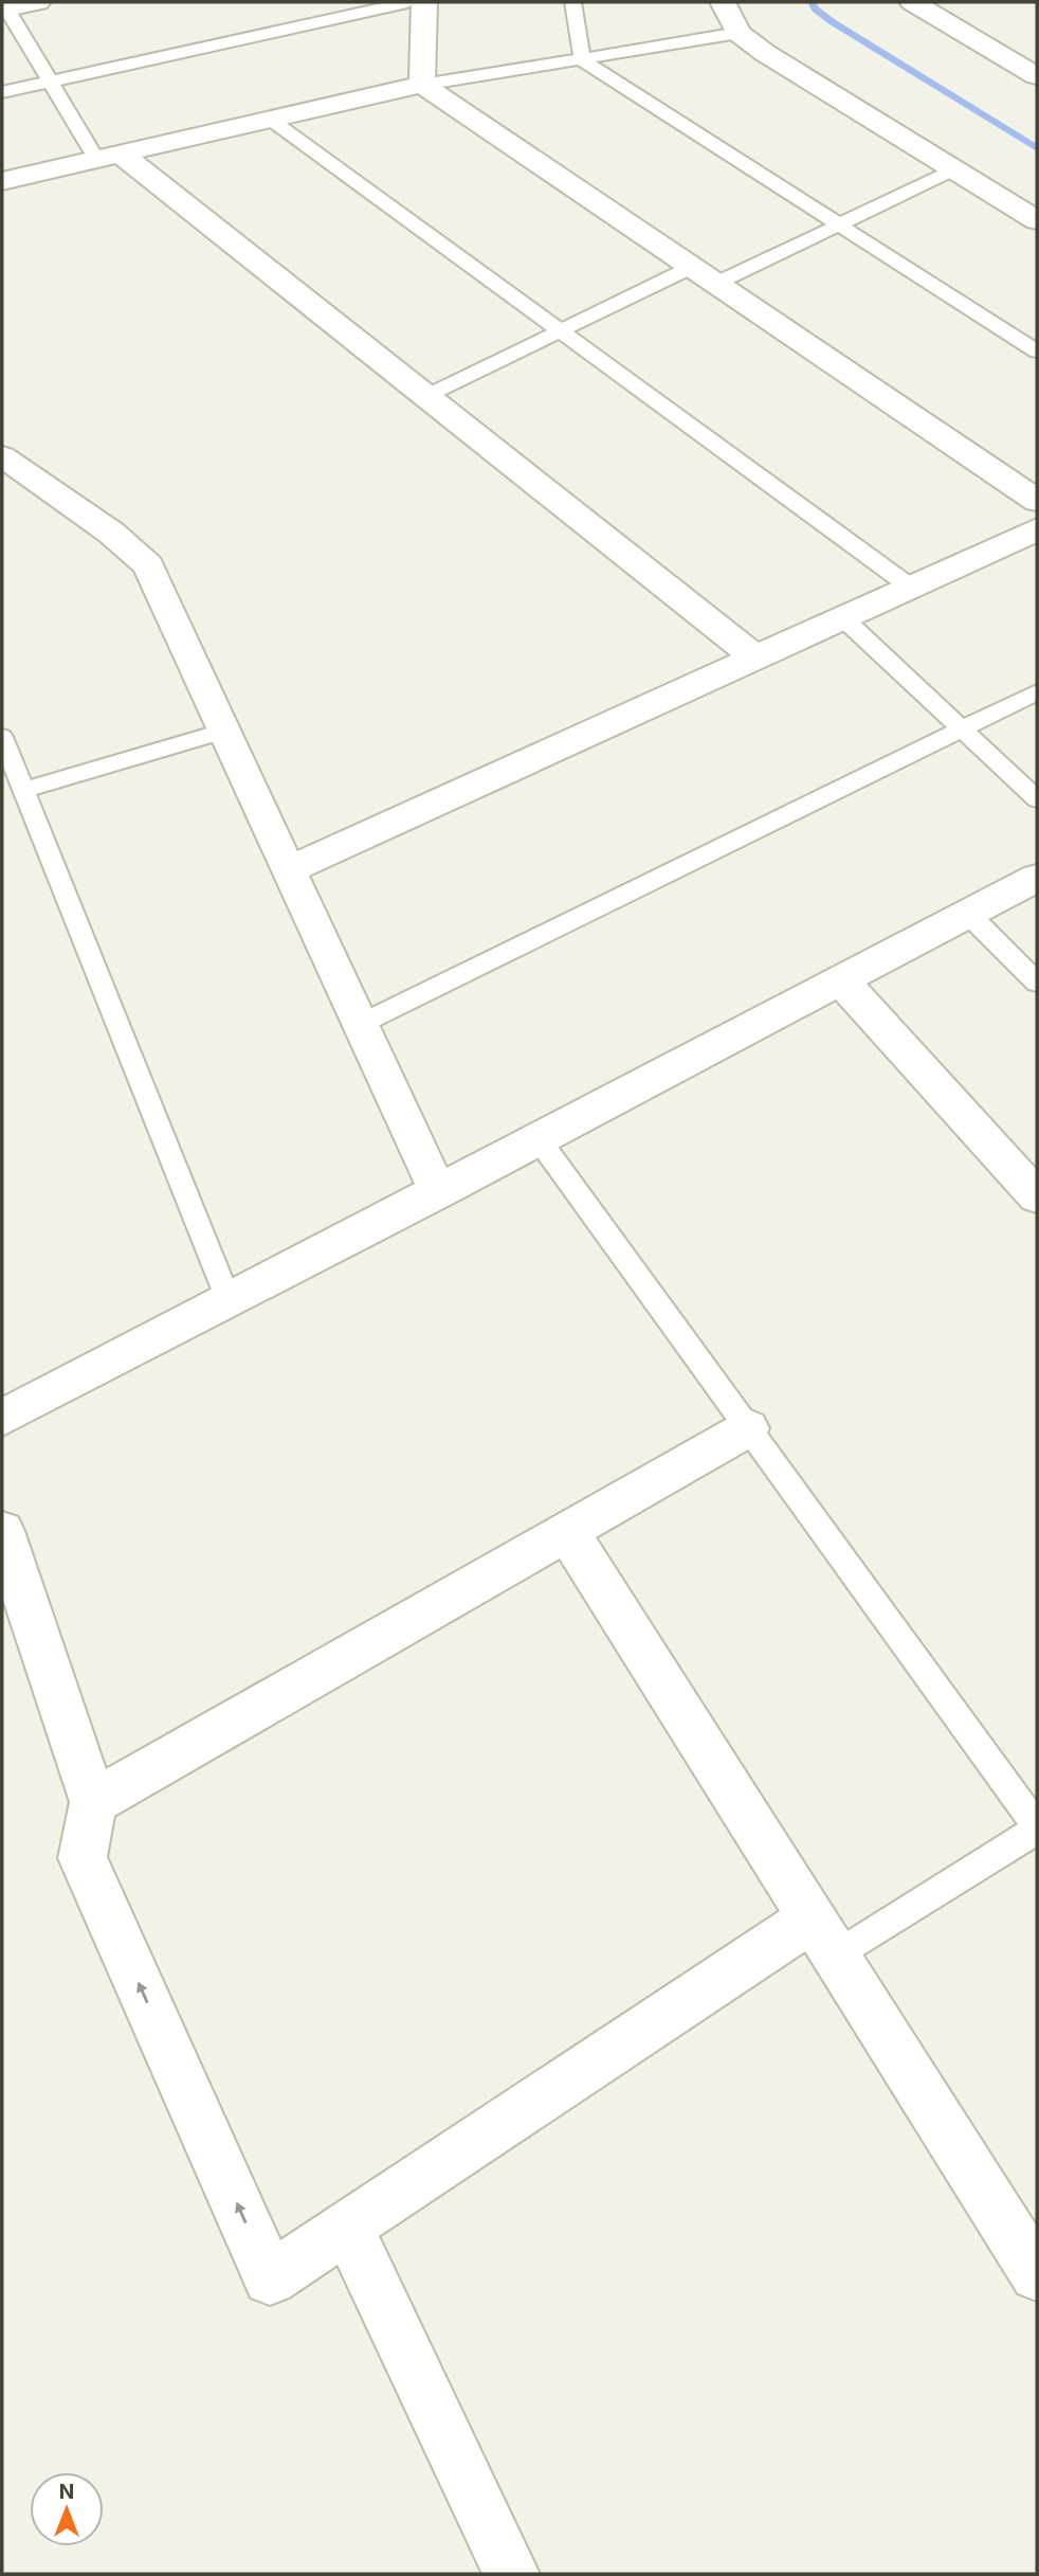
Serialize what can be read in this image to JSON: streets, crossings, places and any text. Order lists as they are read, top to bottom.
{
  "north": "top"
}
